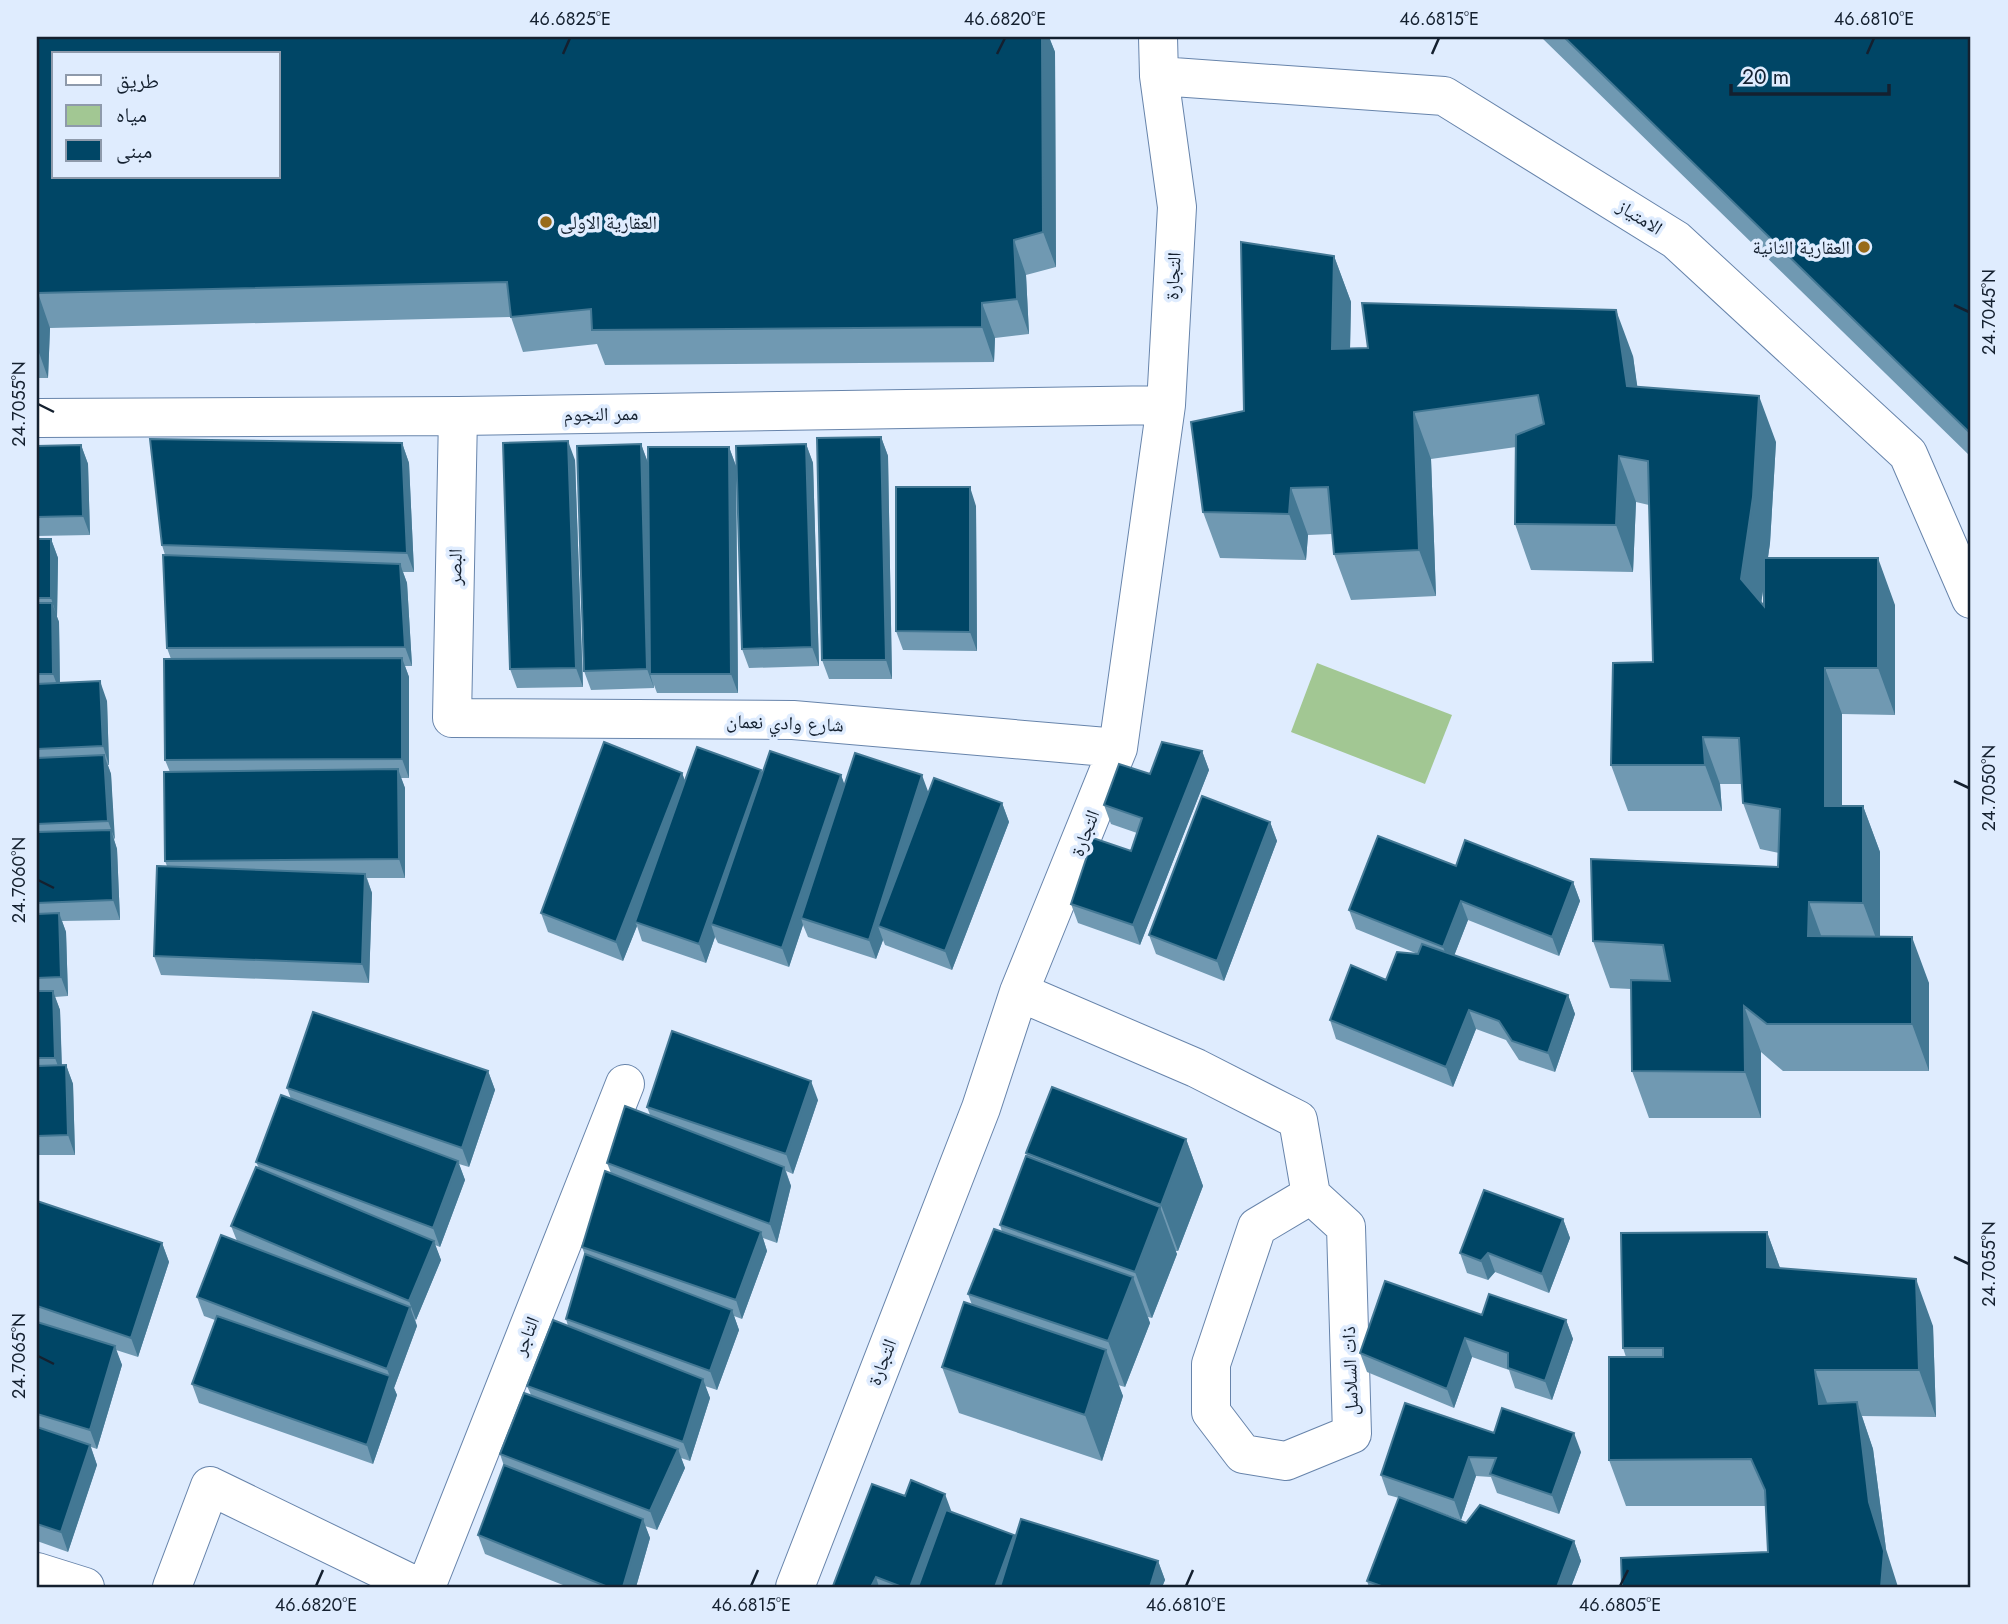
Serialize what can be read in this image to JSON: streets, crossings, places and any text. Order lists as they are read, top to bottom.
{
  "streets": {
    "street": [
      "الامتياز",
      "التجارة",
      "ممر النجوم",
      "البصر",
      "شارع وادي نعمان",
      "التاجر",
      "ذات السلاسل"
    ]
  },
  "crossings": [
    ["الامتياز", "التجارة"],
    ["التجارة", "ممر النجوم"],
    ["التجارة", "شارع وادي نعمان"],
    ["ممر النجوم", "البصر"],
    ["البصر", "شارع وادي نعمان"]
  ],
  "places": ["العقارية الاولى", "العقارية الثانية"],
  "legend": ["طريق", "مياه", "مبنى"],
  "scale_bar": "20 m",
  "coordinates": [
    "46.6825°E",
    "46.6820°E",
    "46.6815°E",
    "46.6810°E",
    "24.7045°N",
    "24.7055°N",
    "24.7050°N",
    "24.7060°N",
    "24.7065°N",
    "46.6805°E"
  ]
}
